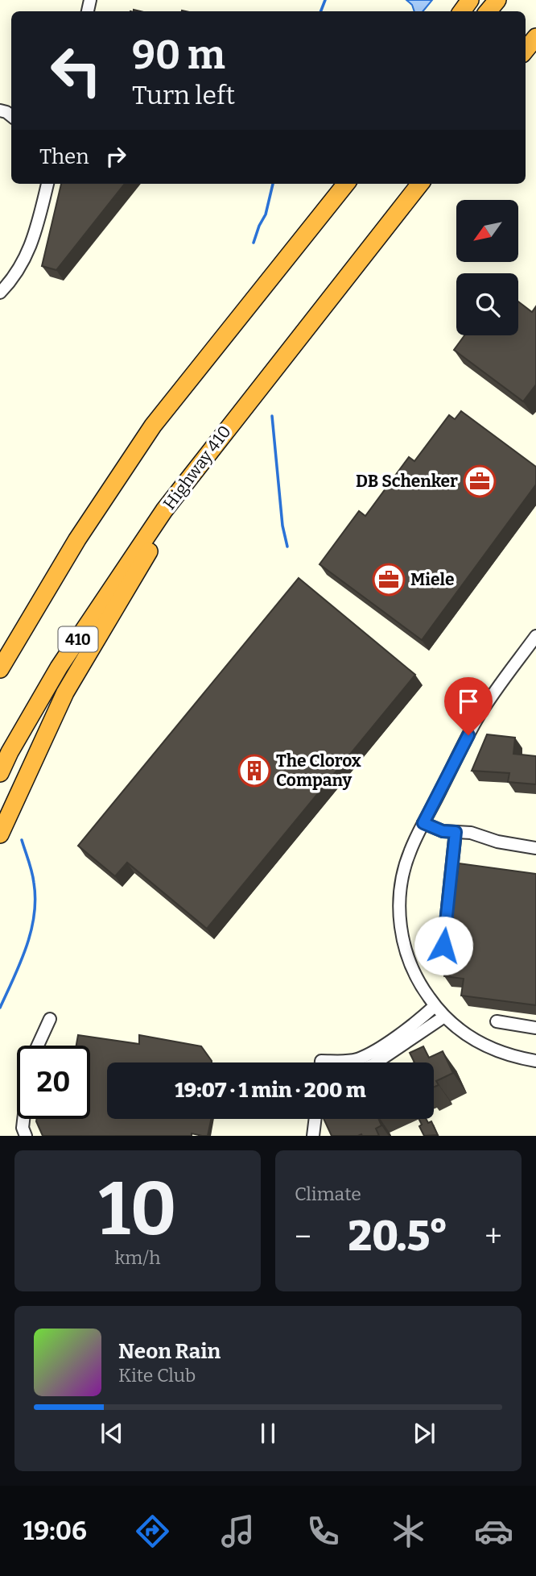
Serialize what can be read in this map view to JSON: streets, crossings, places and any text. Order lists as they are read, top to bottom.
{
  "streets": {
    "highway": ["Highway 410", "410"]
  },
  "places": {
    "office": ["DB Schenker", "Miele"],
    "building": ["The Clorox Company"]
  },
  "north": "bottom left",
  "page": {
    "turn": ["90 m", "Turn left"],
    "then": "Then",
    "limit": "20",
    "trip": "19:07 · 1 min · 200 m",
    "tile": [
      ["10", "km/h"],
      "Climate"
    ],
    "heat": ["−", "20.5°", "+"],
    "song": ["Neon Rain", "Kite Club"],
    "tabs": "19:06"
  }
}
